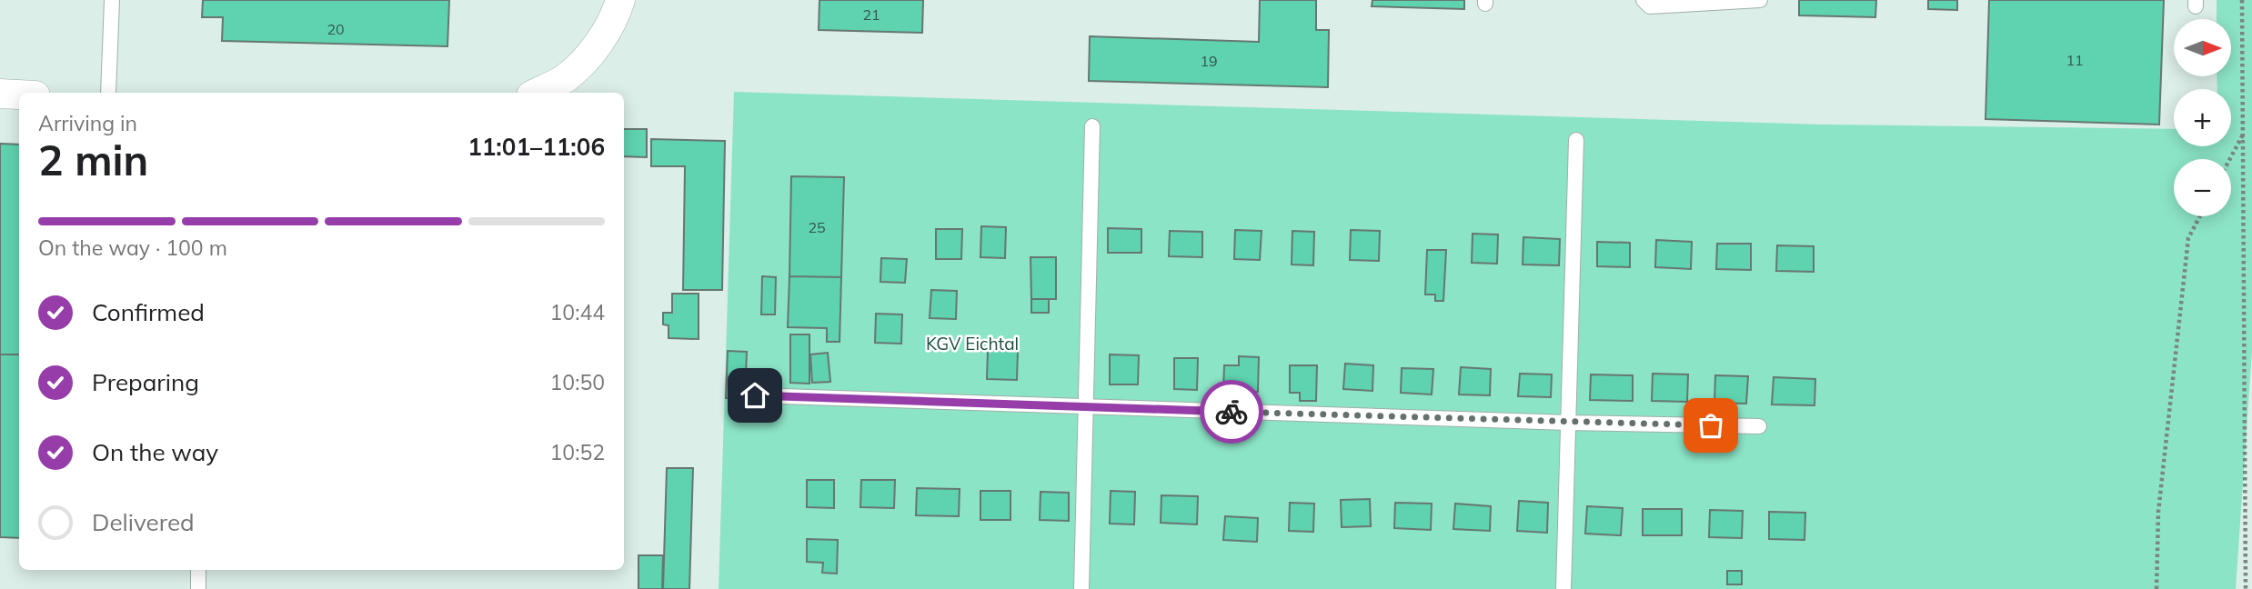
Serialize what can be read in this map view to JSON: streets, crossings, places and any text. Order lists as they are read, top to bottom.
{
  "parks": ["KGV Eichtal"],
  "house_numbers": [
    "21",
    "20",
    "11",
    "19",
    "25"
  ],
  "north": "right",
  "page": {
    "map_buttons": ["+", "−"],
    "heading": ["2 min", "Arriving in", "11:01–11:06"],
    "bar": "On the way · 100 m",
    "list": [
      ["Confirmed", "10:44"],
      ["Preparing", "10:50"],
      ["On the way", "10:52"],
      "Delivered"
    ]
  }
}
